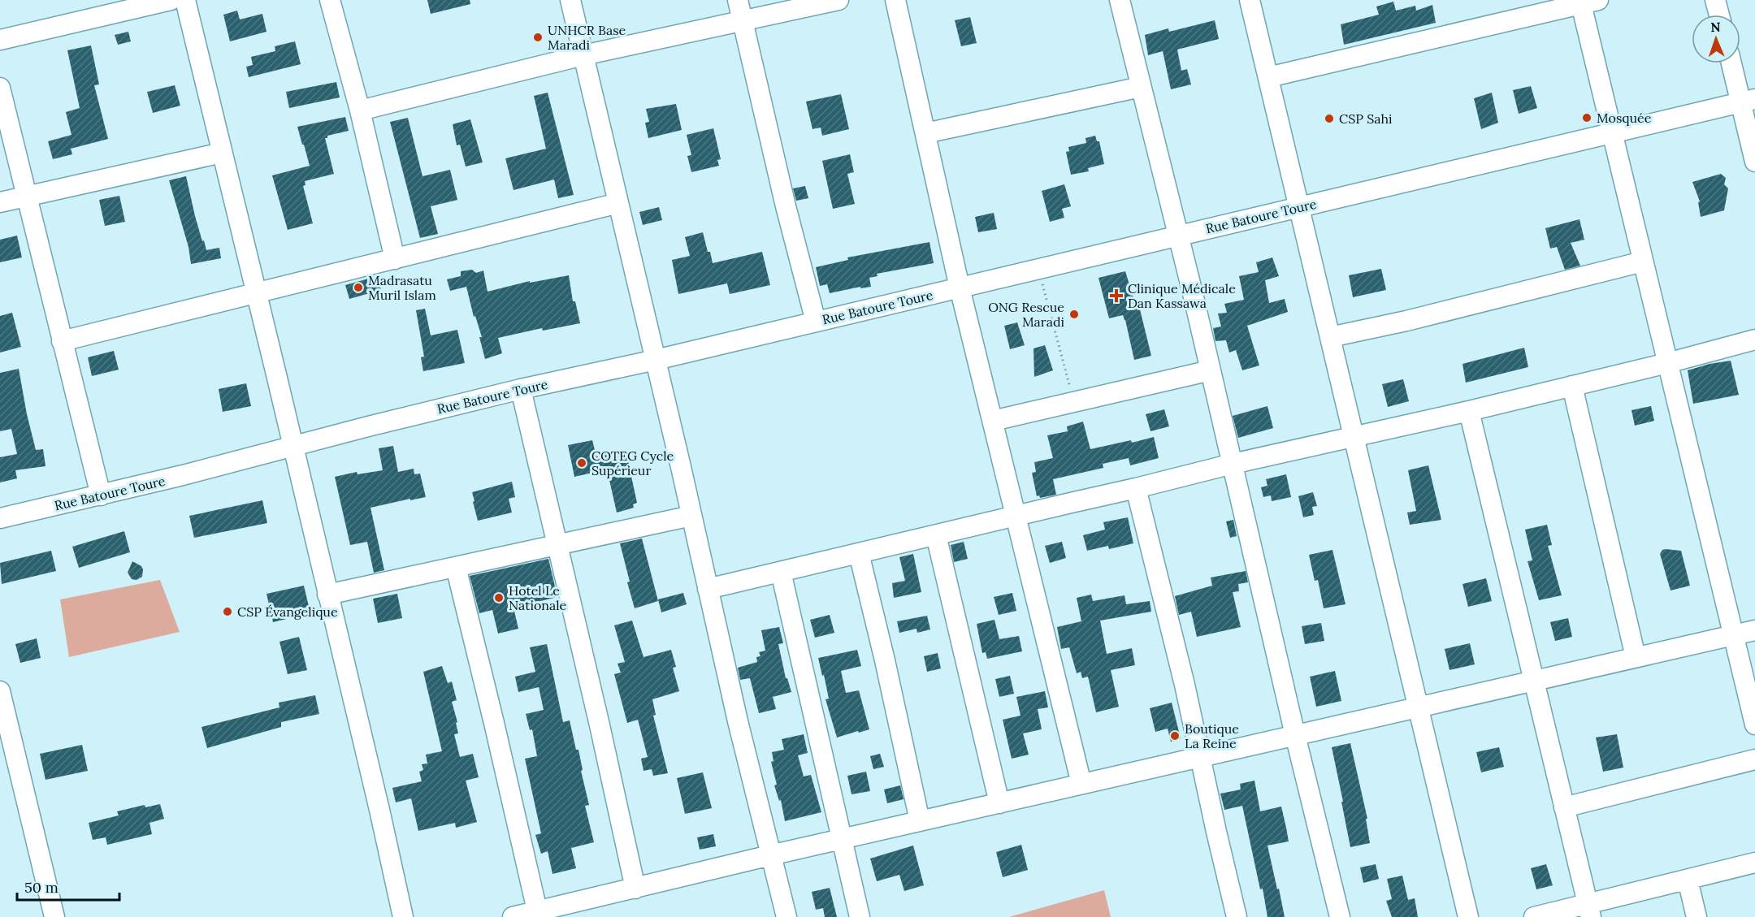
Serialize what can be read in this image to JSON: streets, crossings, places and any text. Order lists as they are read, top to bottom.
{
  "streets": {
    "street": ["Rue Batoure Toure"]
  },
  "places": {
    "other": [
      "UNHCR Base Maradi",
      "Mosquée",
      "CSP Sahi",
      "Madrasatu Muril Islam",
      "ONG Rescue Maradi",
      "COTEG Cycle Supérieur",
      "Hotel Le Nationale",
      "CSP Évangelique",
      "Boutique La Reine"
    ],
    "health": ["Clinique Médicale Dan Kassawa"]
  },
  "scale_bar": "50 m",
  "north": "top"
}
